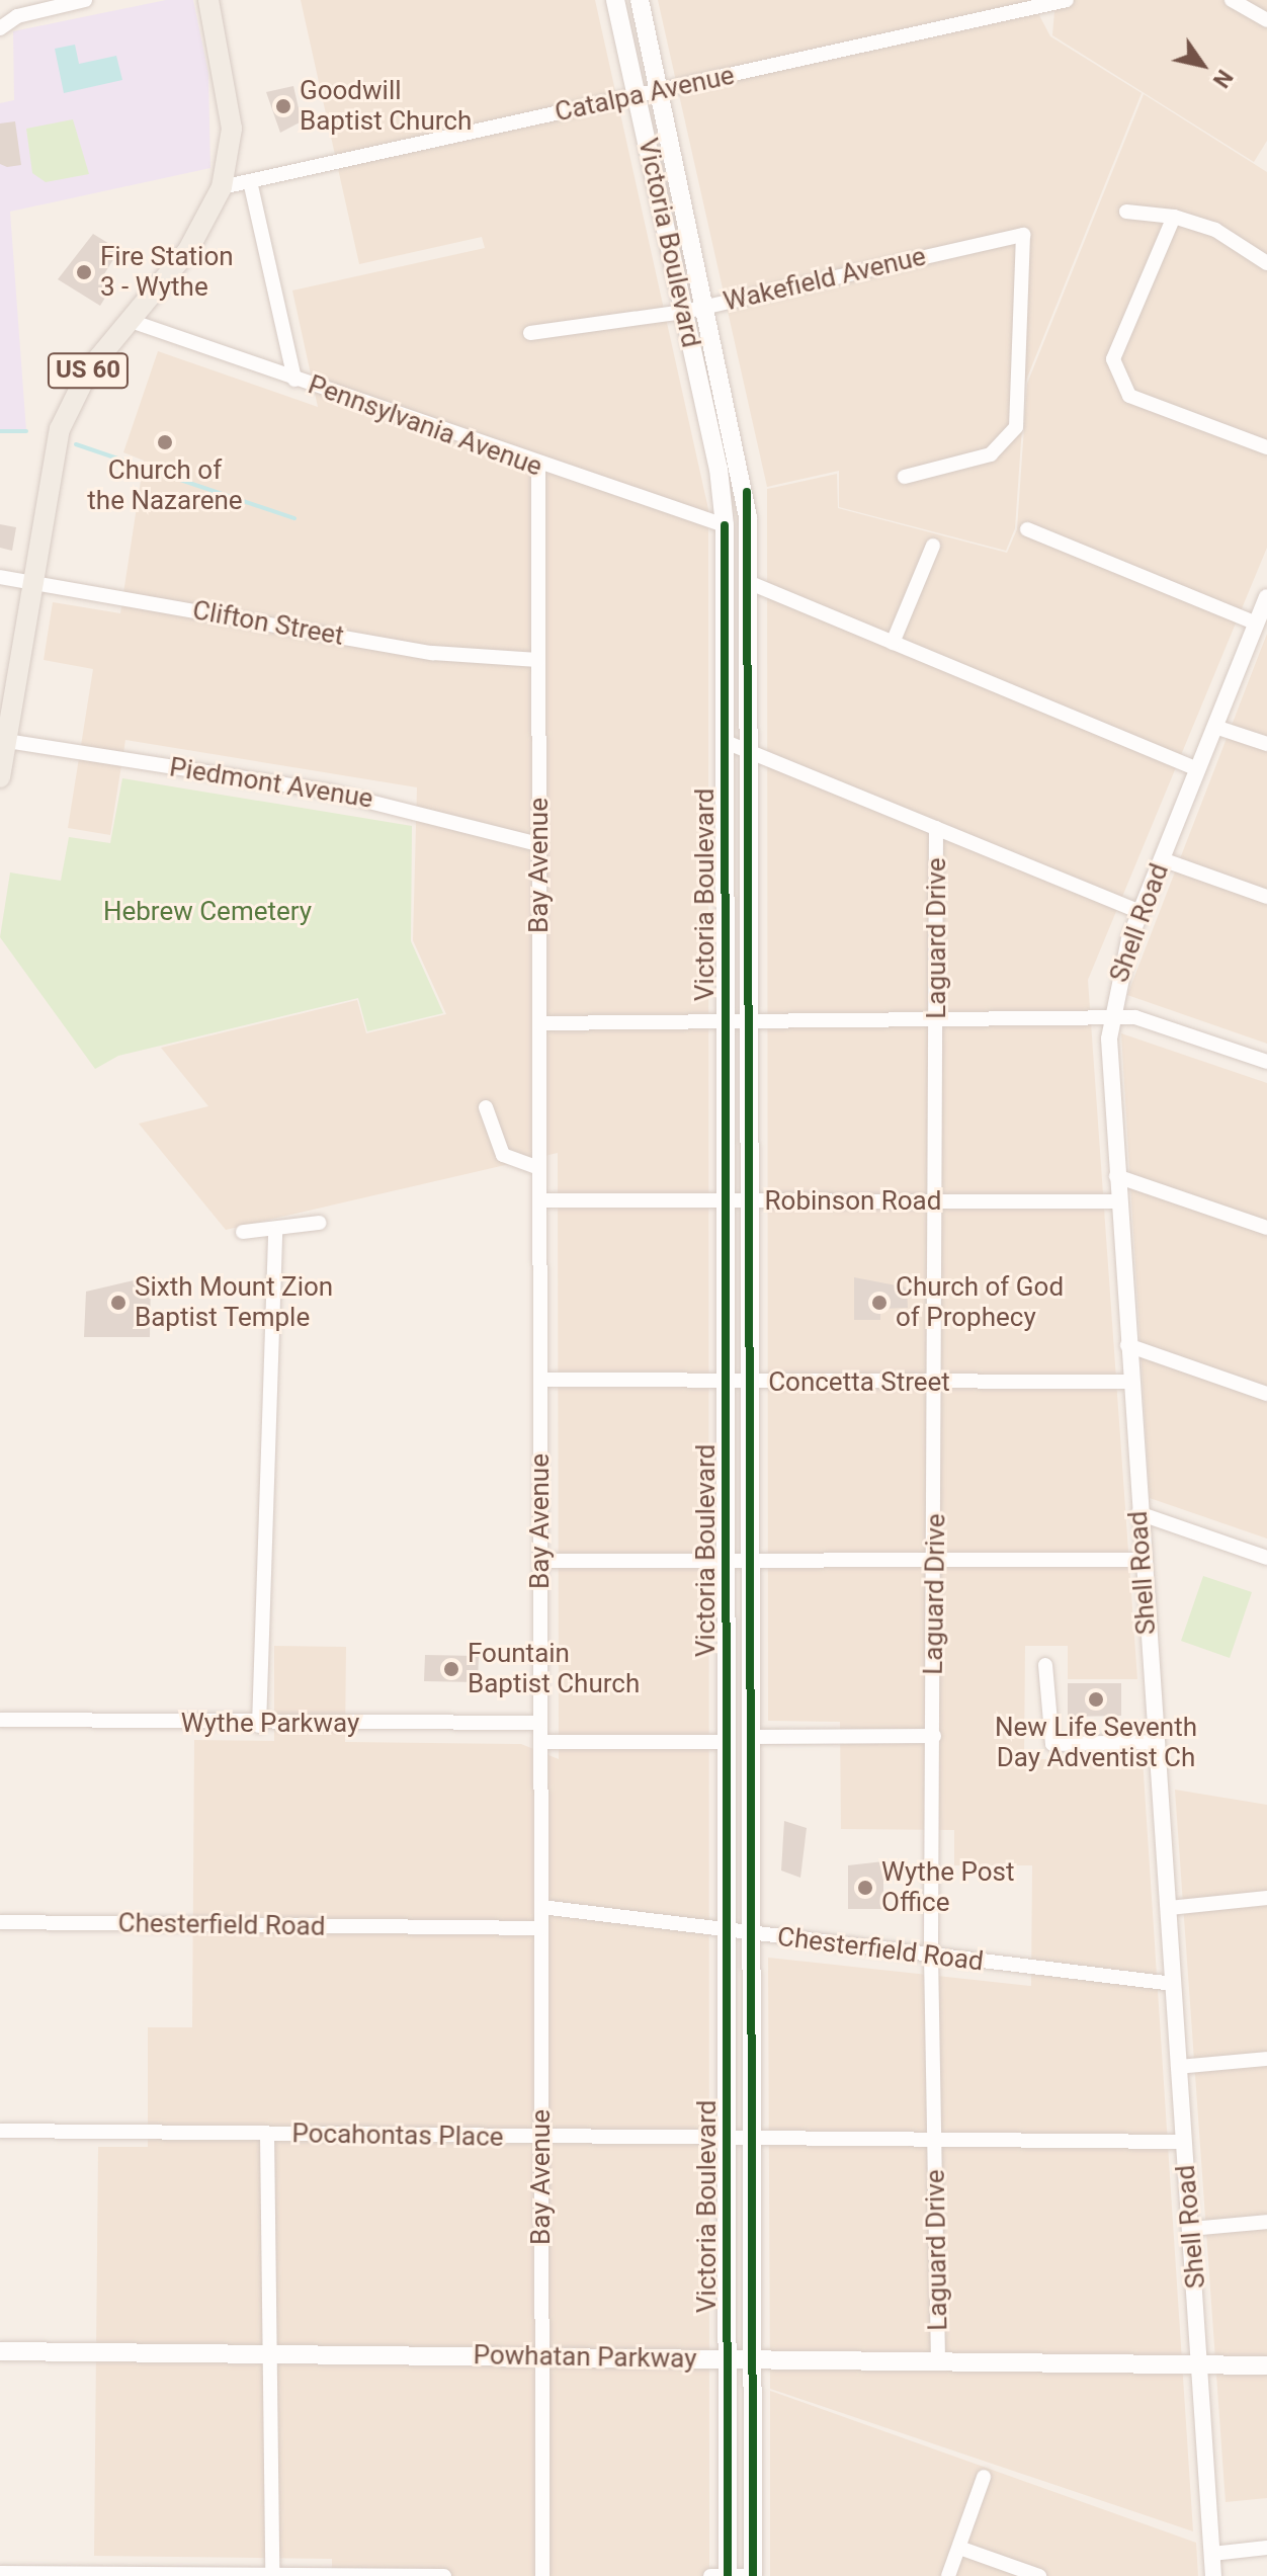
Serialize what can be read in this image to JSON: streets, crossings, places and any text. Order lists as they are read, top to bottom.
{
  "streets": {
    "main road": ["Victoria Boulevard", "US 60", "Powhatan Parkway"],
    "street": [
      "Catalpa Avenue",
      "Wakefield Avenue",
      "Pennsylvania Avenue",
      "Clifton Street",
      "Piedmont Avenue",
      "Bay Avenue",
      "Shell Road",
      "Laguard Drive",
      "Robinson Road",
      "Concetta Street",
      "Wythe Parkway",
      "Chesterfield Road",
      "Pocahontas Place"
    ]
  },
  "crossings": [
    ["Catalpa Avenue", "Victoria Boulevard"],
    ["Catalpa Avenue", "US 60"],
    ["Victoria Boulevard", "Wakefield Avenue"],
    ["Victoria Boulevard", "Pennsylvania Avenue"],
    ["Victoria Boulevard", "Robinson Road"],
    ["Victoria Boulevard", "Concetta Street"],
    ["Victoria Boulevard", "Chesterfield Road"],
    ["Victoria Boulevard", "Pocahontas Place"],
    ["Victoria Boulevard", "Powhatan Parkway"],
    ["US 60", "Pennsylvania Avenue"],
    ["US 60", "Clifton Street"],
    ["US 60", "Piedmont Avenue"],
    ["Pennsylvania Avenue", "Bay Avenue"],
    ["Clifton Street", "Bay Avenue"],
    ["Piedmont Avenue", "Bay Avenue"],
    ["Bay Avenue", "Robinson Road"],
    ["Bay Avenue", "Concetta Street"],
    ["Bay Avenue", "Wythe Parkway"],
    ["Bay Avenue", "Chesterfield Road"],
    ["Bay Avenue", "Pocahontas Place"],
    ["Bay Avenue", "Powhatan Parkway"],
    ["Shell Road", "Robinson Road"],
    ["Shell Road", "Concetta Street"],
    ["Shell Road", "Chesterfield Road"],
    ["Shell Road", "Pocahontas Place"],
    ["Shell Road", "Powhatan Parkway"],
    ["Laguard Drive", "Robinson Road"],
    ["Laguard Drive", "Concetta Street"],
    ["Laguard Drive", "Chesterfield Road"],
    ["Laguard Drive", "Pocahontas Place"],
    ["Laguard Drive", "Powhatan Parkway"]
  ],
  "parks": ["Hebrew Cemetery"],
  "places": [
    "Goodwill Baptist Church",
    "Fire Station 3 - Wythe",
    "Church of the Nazarene",
    "Sixth Mount Zion Baptist Temple",
    "Church of God of Prophecy",
    "Fountain Baptist Church",
    "New Life Seventh Day Adventist Ch",
    "Wythe Post Office"
  ],
  "north": "bottom right"
}
